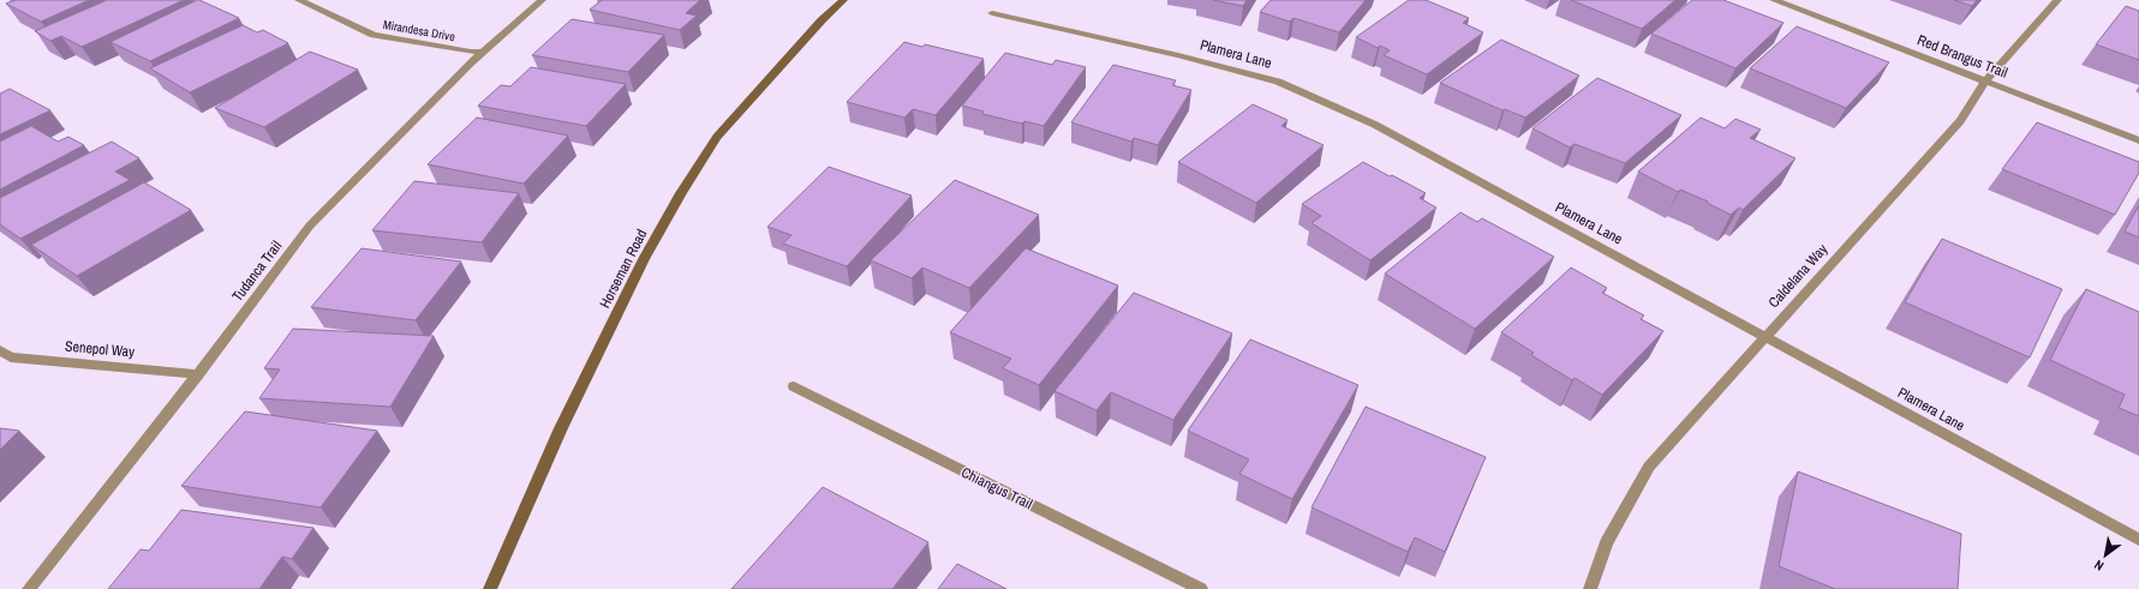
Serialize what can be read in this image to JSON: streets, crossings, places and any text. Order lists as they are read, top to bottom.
{
  "streets": {
    "street": [
      "Mirandesa Drive",
      "Plamera Lane",
      "Red Brangus Trail",
      "Horseman Road",
      "Tudanca Trail",
      "Caldelana Way",
      "Senepol Way",
      "Chiangus Trail"
    ]
  },
  "crossings": [
    ["Mirandesa Drive", "Tudanca Trail"],
    ["Plamera Lane", "Caldelana Way"],
    ["Red Brangus Trail", "Caldelana Way"],
    ["Tudanca Trail", "Senepol Way"]
  ],
  "north": "bottom left"
}
